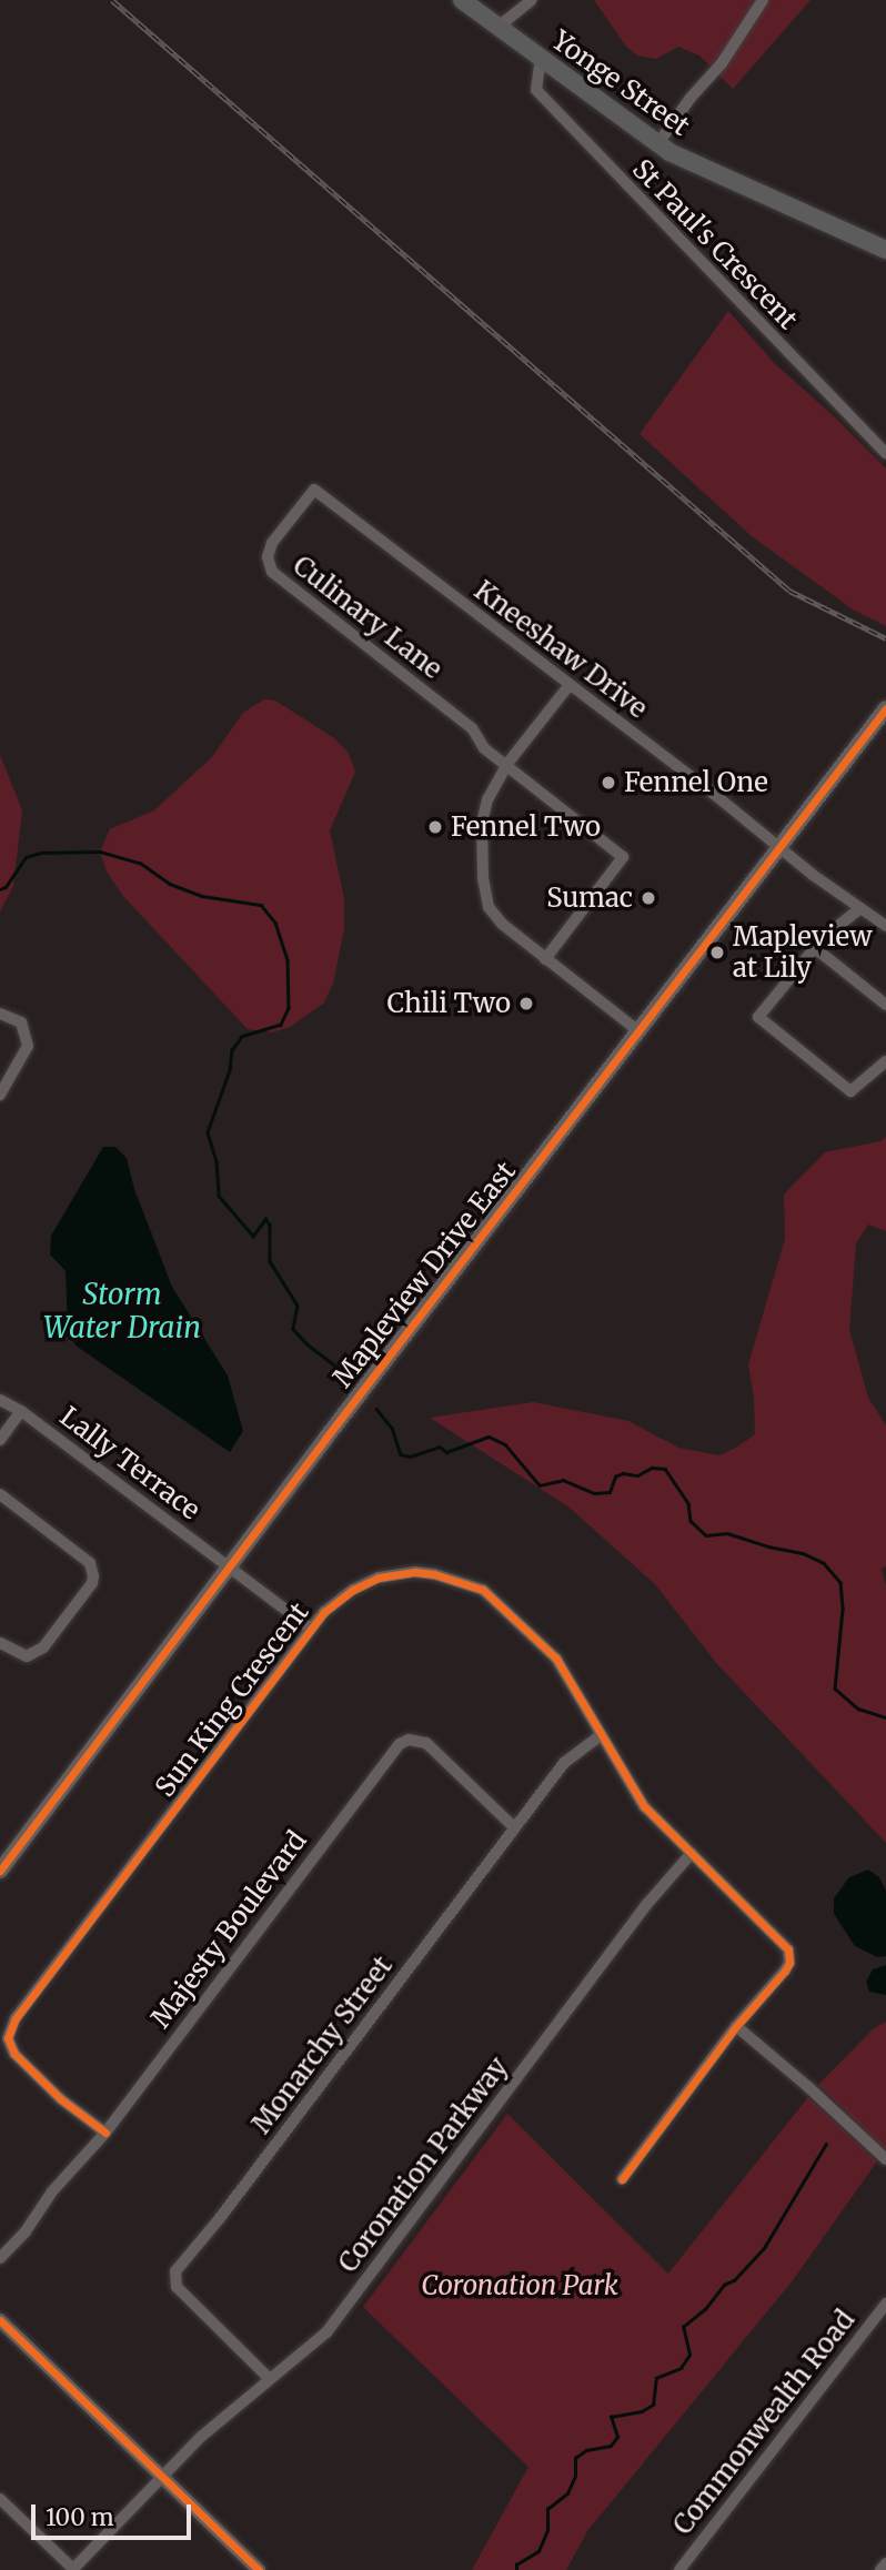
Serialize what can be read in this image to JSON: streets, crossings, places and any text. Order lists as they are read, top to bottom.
{
  "streets": {
    "main road": ["Yonge Street", "Mapleview Drive East"],
    "street": [
      "St Paul's Crescent",
      "Culinary Lane",
      "Kneeshaw Drive",
      "Lally Terrace",
      "Sun King Crescent",
      "Majesty Boulevard",
      "Monarchy Street",
      "Coronation Parkway",
      "Commonwealth Road"
    ]
  },
  "crossings": [
    ["Yonge Street", "St Paul's Crescent"],
    ["Culinary Lane", "Kneeshaw Drive"],
    ["Kneeshaw Drive", "Mapleview Drive East"],
    ["Mapleview Drive East", "Lally Terrace"],
    ["Lally Terrace", "Sun King Crescent"],
    ["Sun King Crescent", "Majesty Boulevard"],
    ["Sun King Crescent", "Monarchy Street"],
    ["Sun King Crescent", "Coronation Parkway"],
    ["Majesty Boulevard", "Monarchy Street"],
    ["Monarchy Street", "Coronation Parkway"]
  ],
  "water": ["Storm Water Drain"],
  "parks": ["Coronation Park"],
  "places": [
    "Fennel One",
    "Fennel Two",
    "Sumac",
    "Mapleview at Lily",
    "Chili Two"
  ],
  "scale_bar": "100 m"
}
